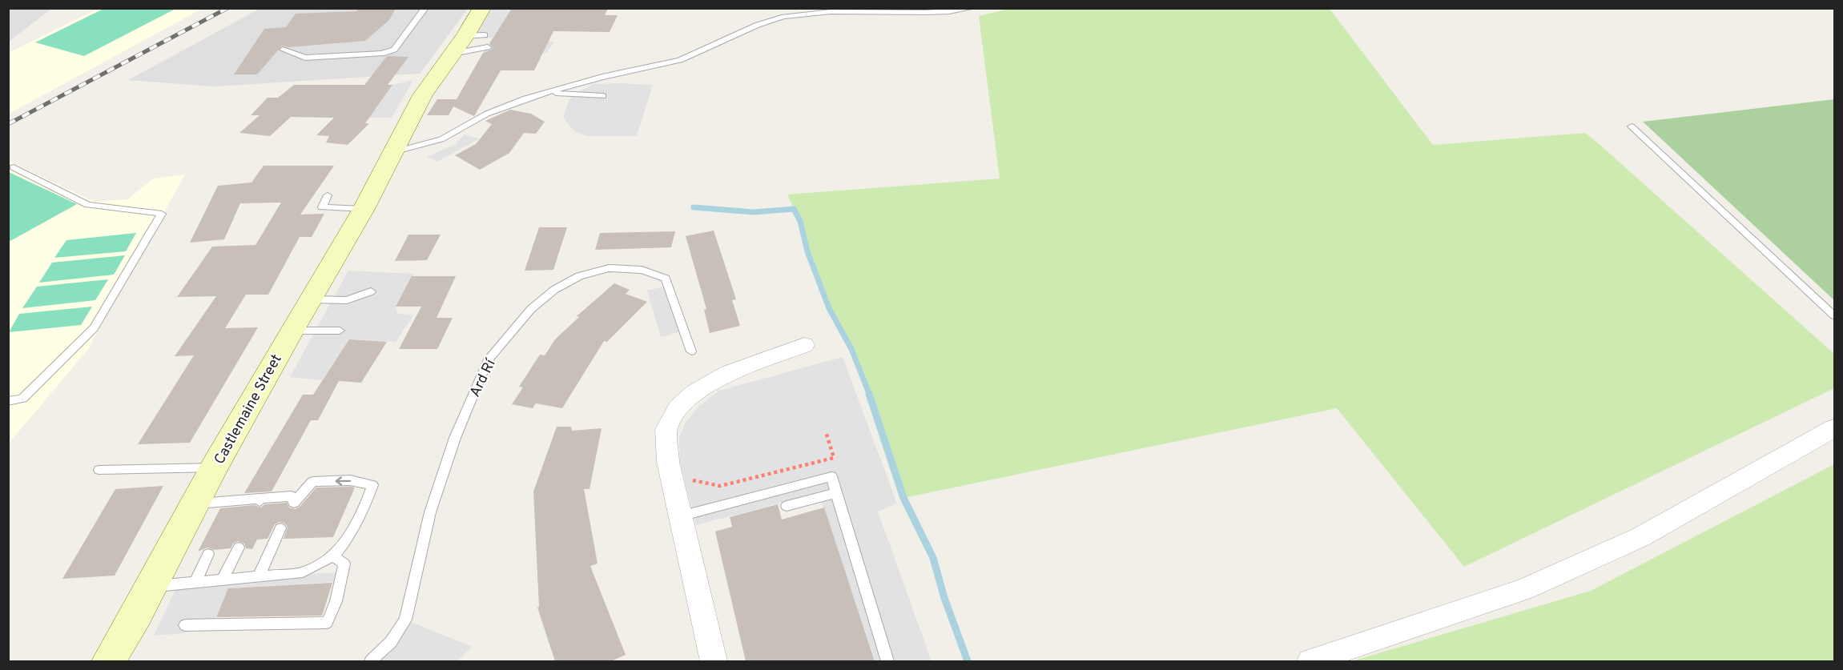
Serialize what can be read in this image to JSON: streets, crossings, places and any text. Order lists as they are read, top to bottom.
{
  "streets": {
    "main road": ["Castlemaine Street"],
    "lane": ["Ard Rí"]
  }
}
